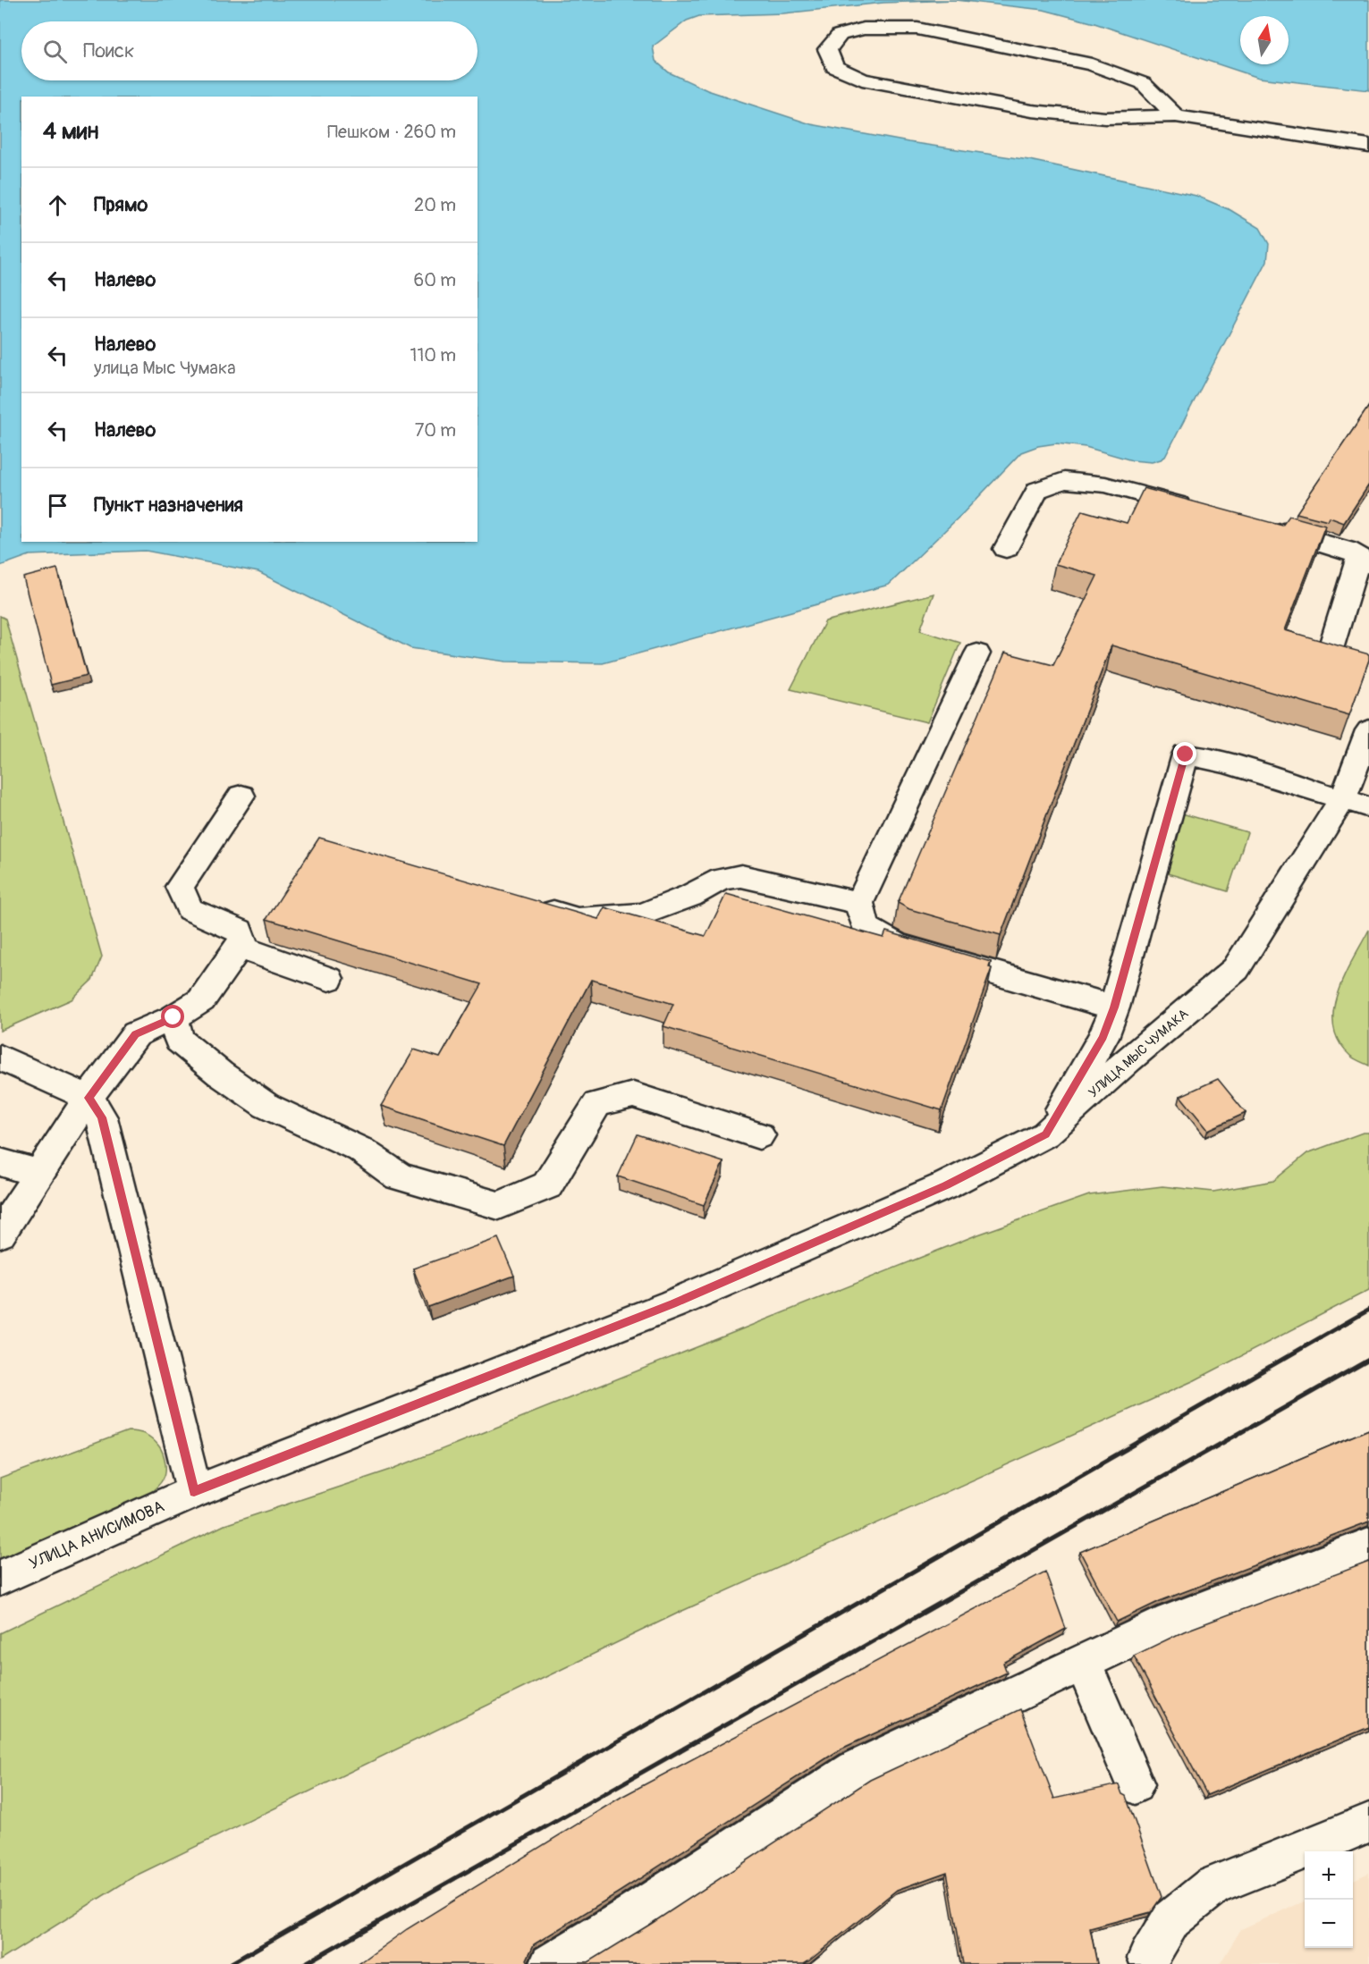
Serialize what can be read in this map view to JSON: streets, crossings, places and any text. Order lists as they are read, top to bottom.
{
  "streets": {
    "street": ["УЛИЦА МЫС ЧУМАКА", "УЛИЦА АНИСИМОВА"]
  },
  "crossings": [
    ["УЛИЦА МЫС ЧУМАКА", "УЛИЦА АНИСИМОВА"]
  ],
  "north": "top",
  "page": {
    "search": "Поиск",
    "heading": ["4 мин", "Пешком · 260 m"],
    "list": [
      ["Прямо", "20 m"],
      ["Налево", "60 m"],
      ["Налево", "улица Мыс Чумака", "110 m"],
      ["Налево", "70 m"],
      "Пункт назначения"
    ],
    "map_buttons": ["+", "−"]
  }
}
